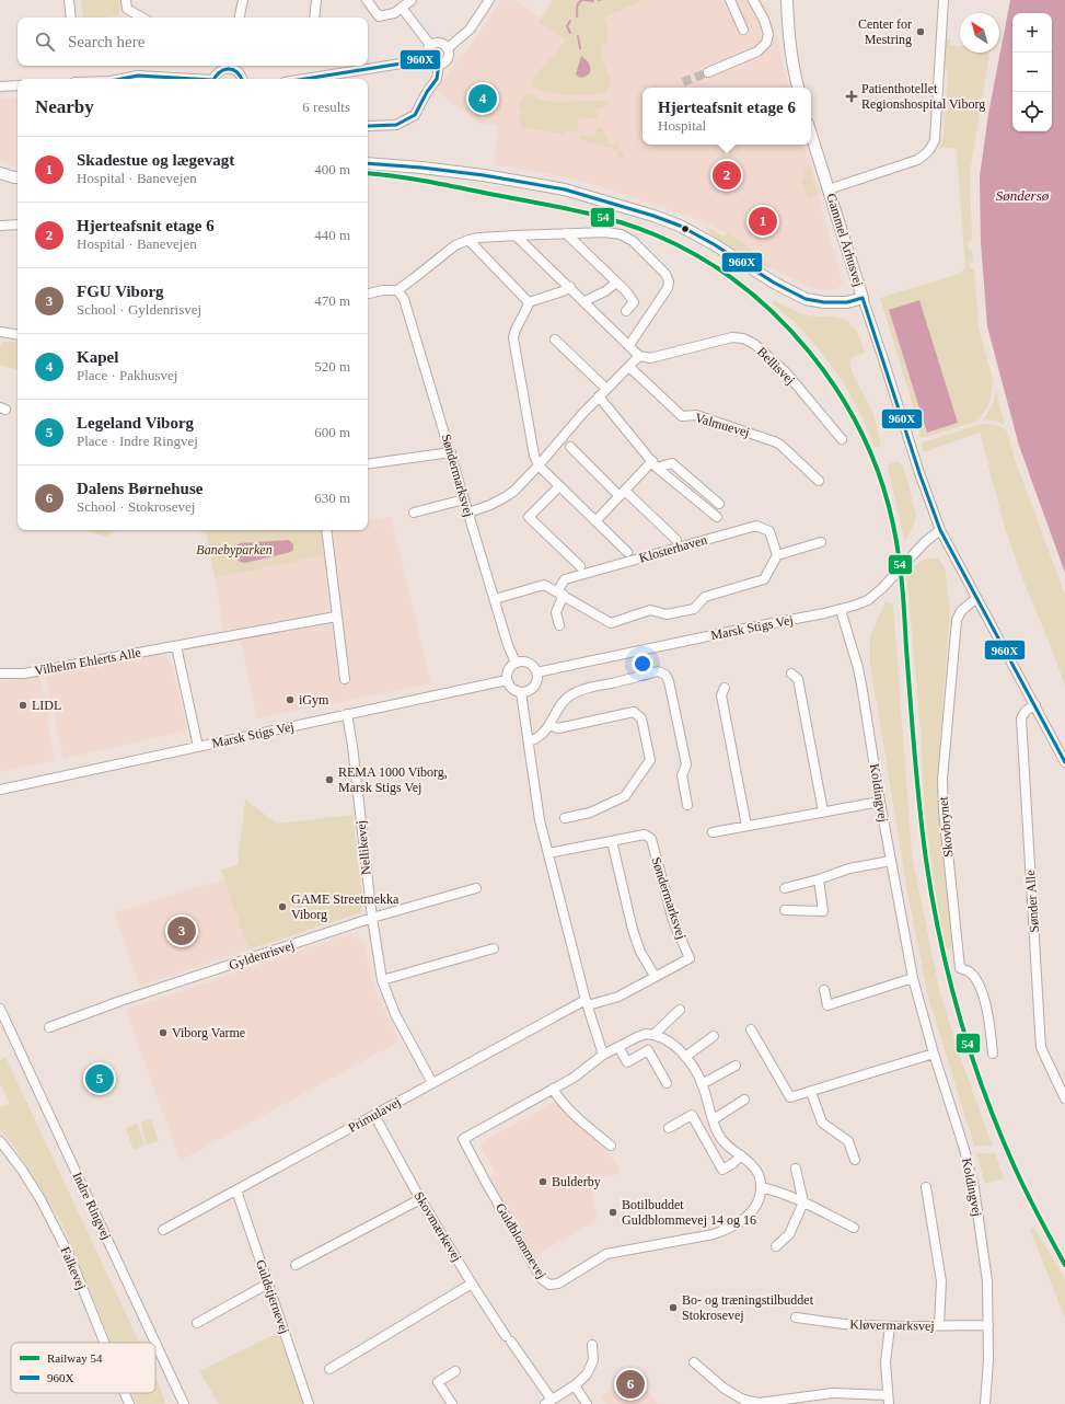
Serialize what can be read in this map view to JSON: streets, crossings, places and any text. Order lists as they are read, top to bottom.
{
  "streets": {
    "main road": ["Gammel Århusvej"],
    "street": [
      "Bellisvej",
      "Valmuevej",
      "Søndermarksvej",
      "Klosterhaven",
      "Marsk Stigs Vej",
      "Vilhelm Ehlerts Alle",
      "Koldingvej",
      "Skovbrynet",
      "Nellikevej",
      "Sønder Alle",
      "Gyldenrisvej",
      "Primulavej",
      "Indre Ringvej",
      "Skovmærkevej",
      "Guldblommevej",
      "Falkevej",
      "Guldstjernevej",
      "Kløvermarksvej"
    ]
  },
  "crossings": [
    ["Gammel Århusvej", "Marsk Stigs Vej"],
    ["Gammel Århusvej", "Skovbrynet"],
    ["Gammel Århusvej", "Sønder Alle"],
    ["Søndermarksvej", "Marsk Stigs Vej"],
    ["Søndermarksvej", "Primulavej"],
    ["Marsk Stigs Vej", "Koldingvej"],
    ["Marsk Stigs Vej", "Nellikevej"],
    ["Koldingvej", "Kløvermarksvej"],
    ["Nellikevej", "Gyldenrisvej"],
    ["Nellikevej", "Primulavej"],
    ["Primulavej", "Skovmærkevej"],
    ["Primulavej", "Guldstjernevej"]
  ],
  "water": ["Søndersø"],
  "parks": ["Banebyparken"],
  "places": {
    "other": [
      "Center for Mestring",
      "iGym",
      "LIDL",
      "REMA 1000 Viborg, Marsk Stigs Vej",
      "GAME Streetmekka Viborg",
      "Viborg Varme",
      "Bulderby",
      "Botilbuddet Guldblommevej 14 og 16",
      "Bo- og træningstilbuddet Stokrosevej"
    ],
    "health": ["Patienthotellet Regionshospital Viborg"]
  },
  "lines": ["transit line 960X", "rail line 54"],
  "legend": ["Railway 54", "960X"],
  "north": "top left",
  "page": {
    "map_buttons": ["+", "−"],
    "search": "Search here",
    "heading": ["Nearby", "6 results"],
    "pins": [
      "4",
      "2",
      "1",
      "3",
      "5",
      "6"
    ],
    "popup": ["Hjerteafsnit etage 6", "Hospital"],
    "list": [
      {
        "mark": "1",
        "name": "Skadestue og lægevagt",
        "note": "Hospital · Banevejen",
        "value": "400 m"
      },
      {
        "mark": "2",
        "name": "Hjerteafsnit etage 6",
        "note": "Hospital · Banevejen",
        "value": "440 m"
      },
      {
        "mark": "3",
        "name": "FGU Viborg",
        "note": "School · Gyldenrisvej",
        "value": "470 m"
      },
      {
        "mark": "4",
        "name": "Kapel",
        "note": "Place · Pakhusvej",
        "value": "520 m"
      },
      {
        "mark": "5",
        "name": "Legeland Viborg",
        "note": "Place · Indre Ringvej",
        "value": "600 m"
      },
      {
        "mark": "6",
        "name": "Dalens Børnehuse",
        "note": "School · Stokrosevej",
        "value": "630 m"
      }
    ]
  }
}
